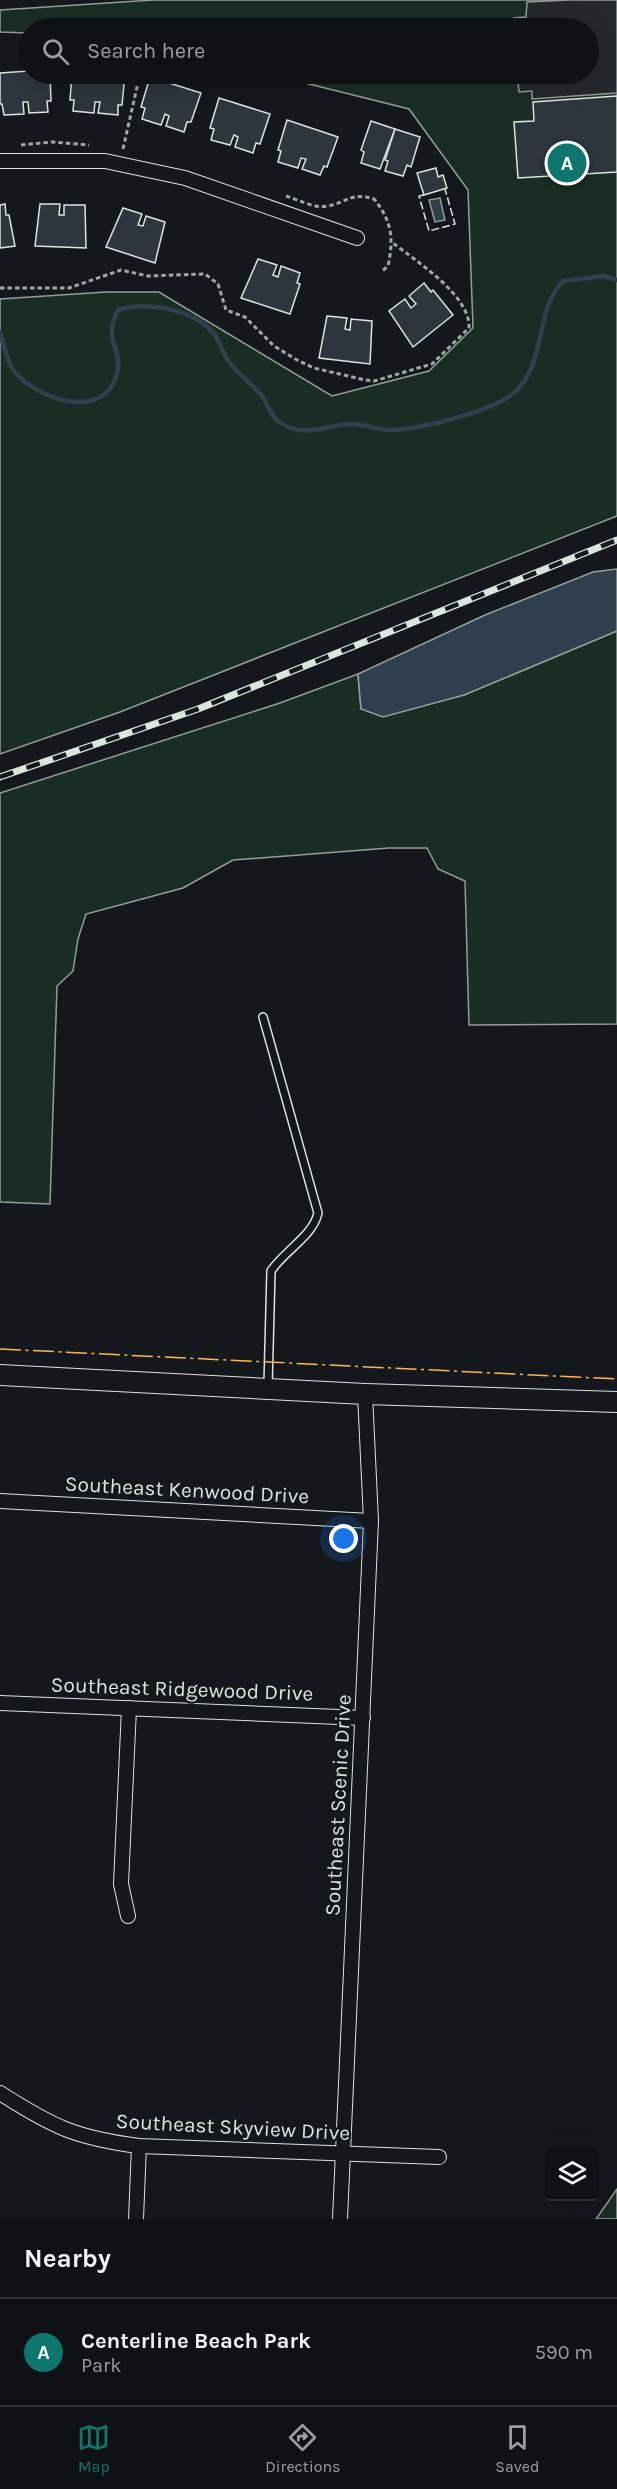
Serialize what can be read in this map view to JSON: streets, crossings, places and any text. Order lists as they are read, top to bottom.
{
  "streets": {
    "street": [
      "Southeast Kenwood Drive",
      "Southeast Ridgewood Drive",
      "Southeast Scenic Drive",
      "Southeast Skyview Drive"
    ]
  },
  "crossings": [
    ["Southeast Kenwood Drive", "Southeast Scenic Drive"],
    ["Southeast Ridgewood Drive", "Southeast Scenic Drive"],
    ["Southeast Scenic Drive", "Southeast Skyview Drive"]
  ],
  "page": {
    "search": "Search here",
    "pins": "A",
    "heading": "Nearby",
    "list": [
      {
        "mark": "A",
        "name": "Centerline Beach Park",
        "note": "Park",
        "value": "590 m"
      }
    ],
    "nav": ["Map", "Directions", "Saved"]
  }
}
